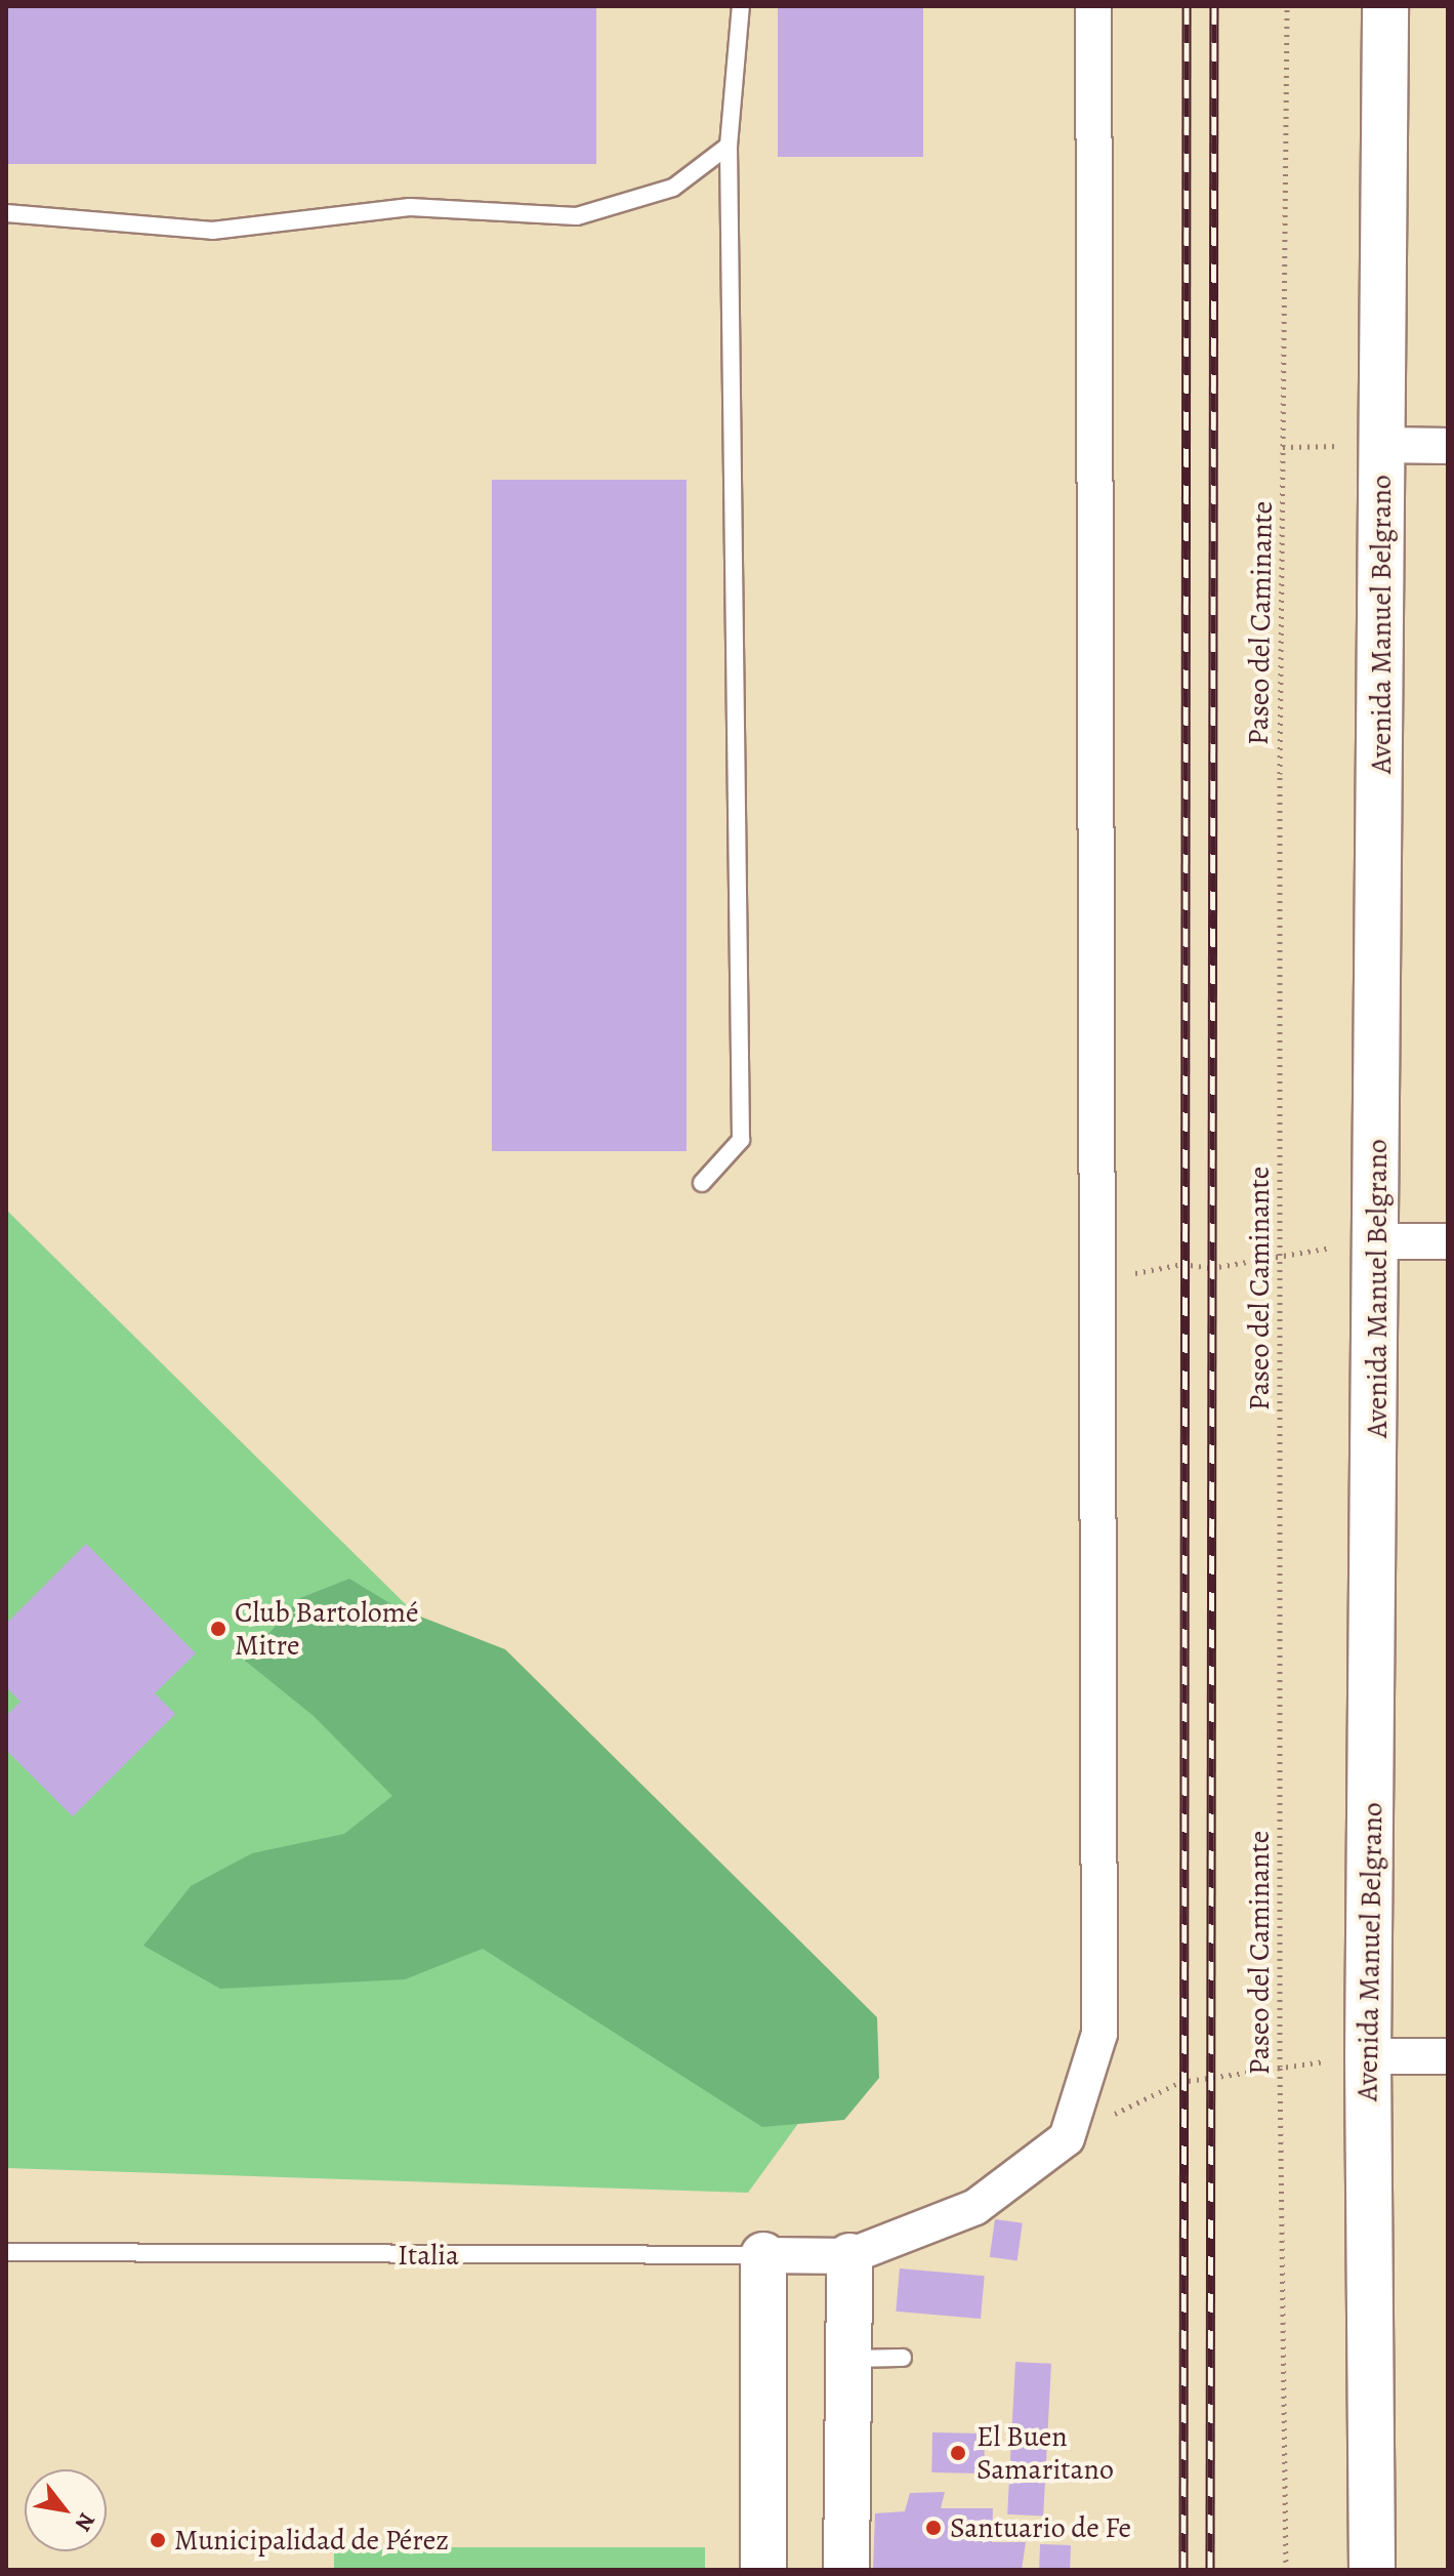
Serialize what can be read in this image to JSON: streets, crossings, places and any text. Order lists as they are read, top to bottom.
{
  "streets": {
    "main road": ["Avenida Manuel Belgrano"],
    "street": ["Italia"],
    "path": ["Paseo del Caminante"]
  },
  "places": [
    "Club Bartolomé Mitre",
    "El Buen Samaritano",
    "Santuario de Fe",
    "Municipalidad de Pérez"
  ],
  "north": "bottom right"
}
